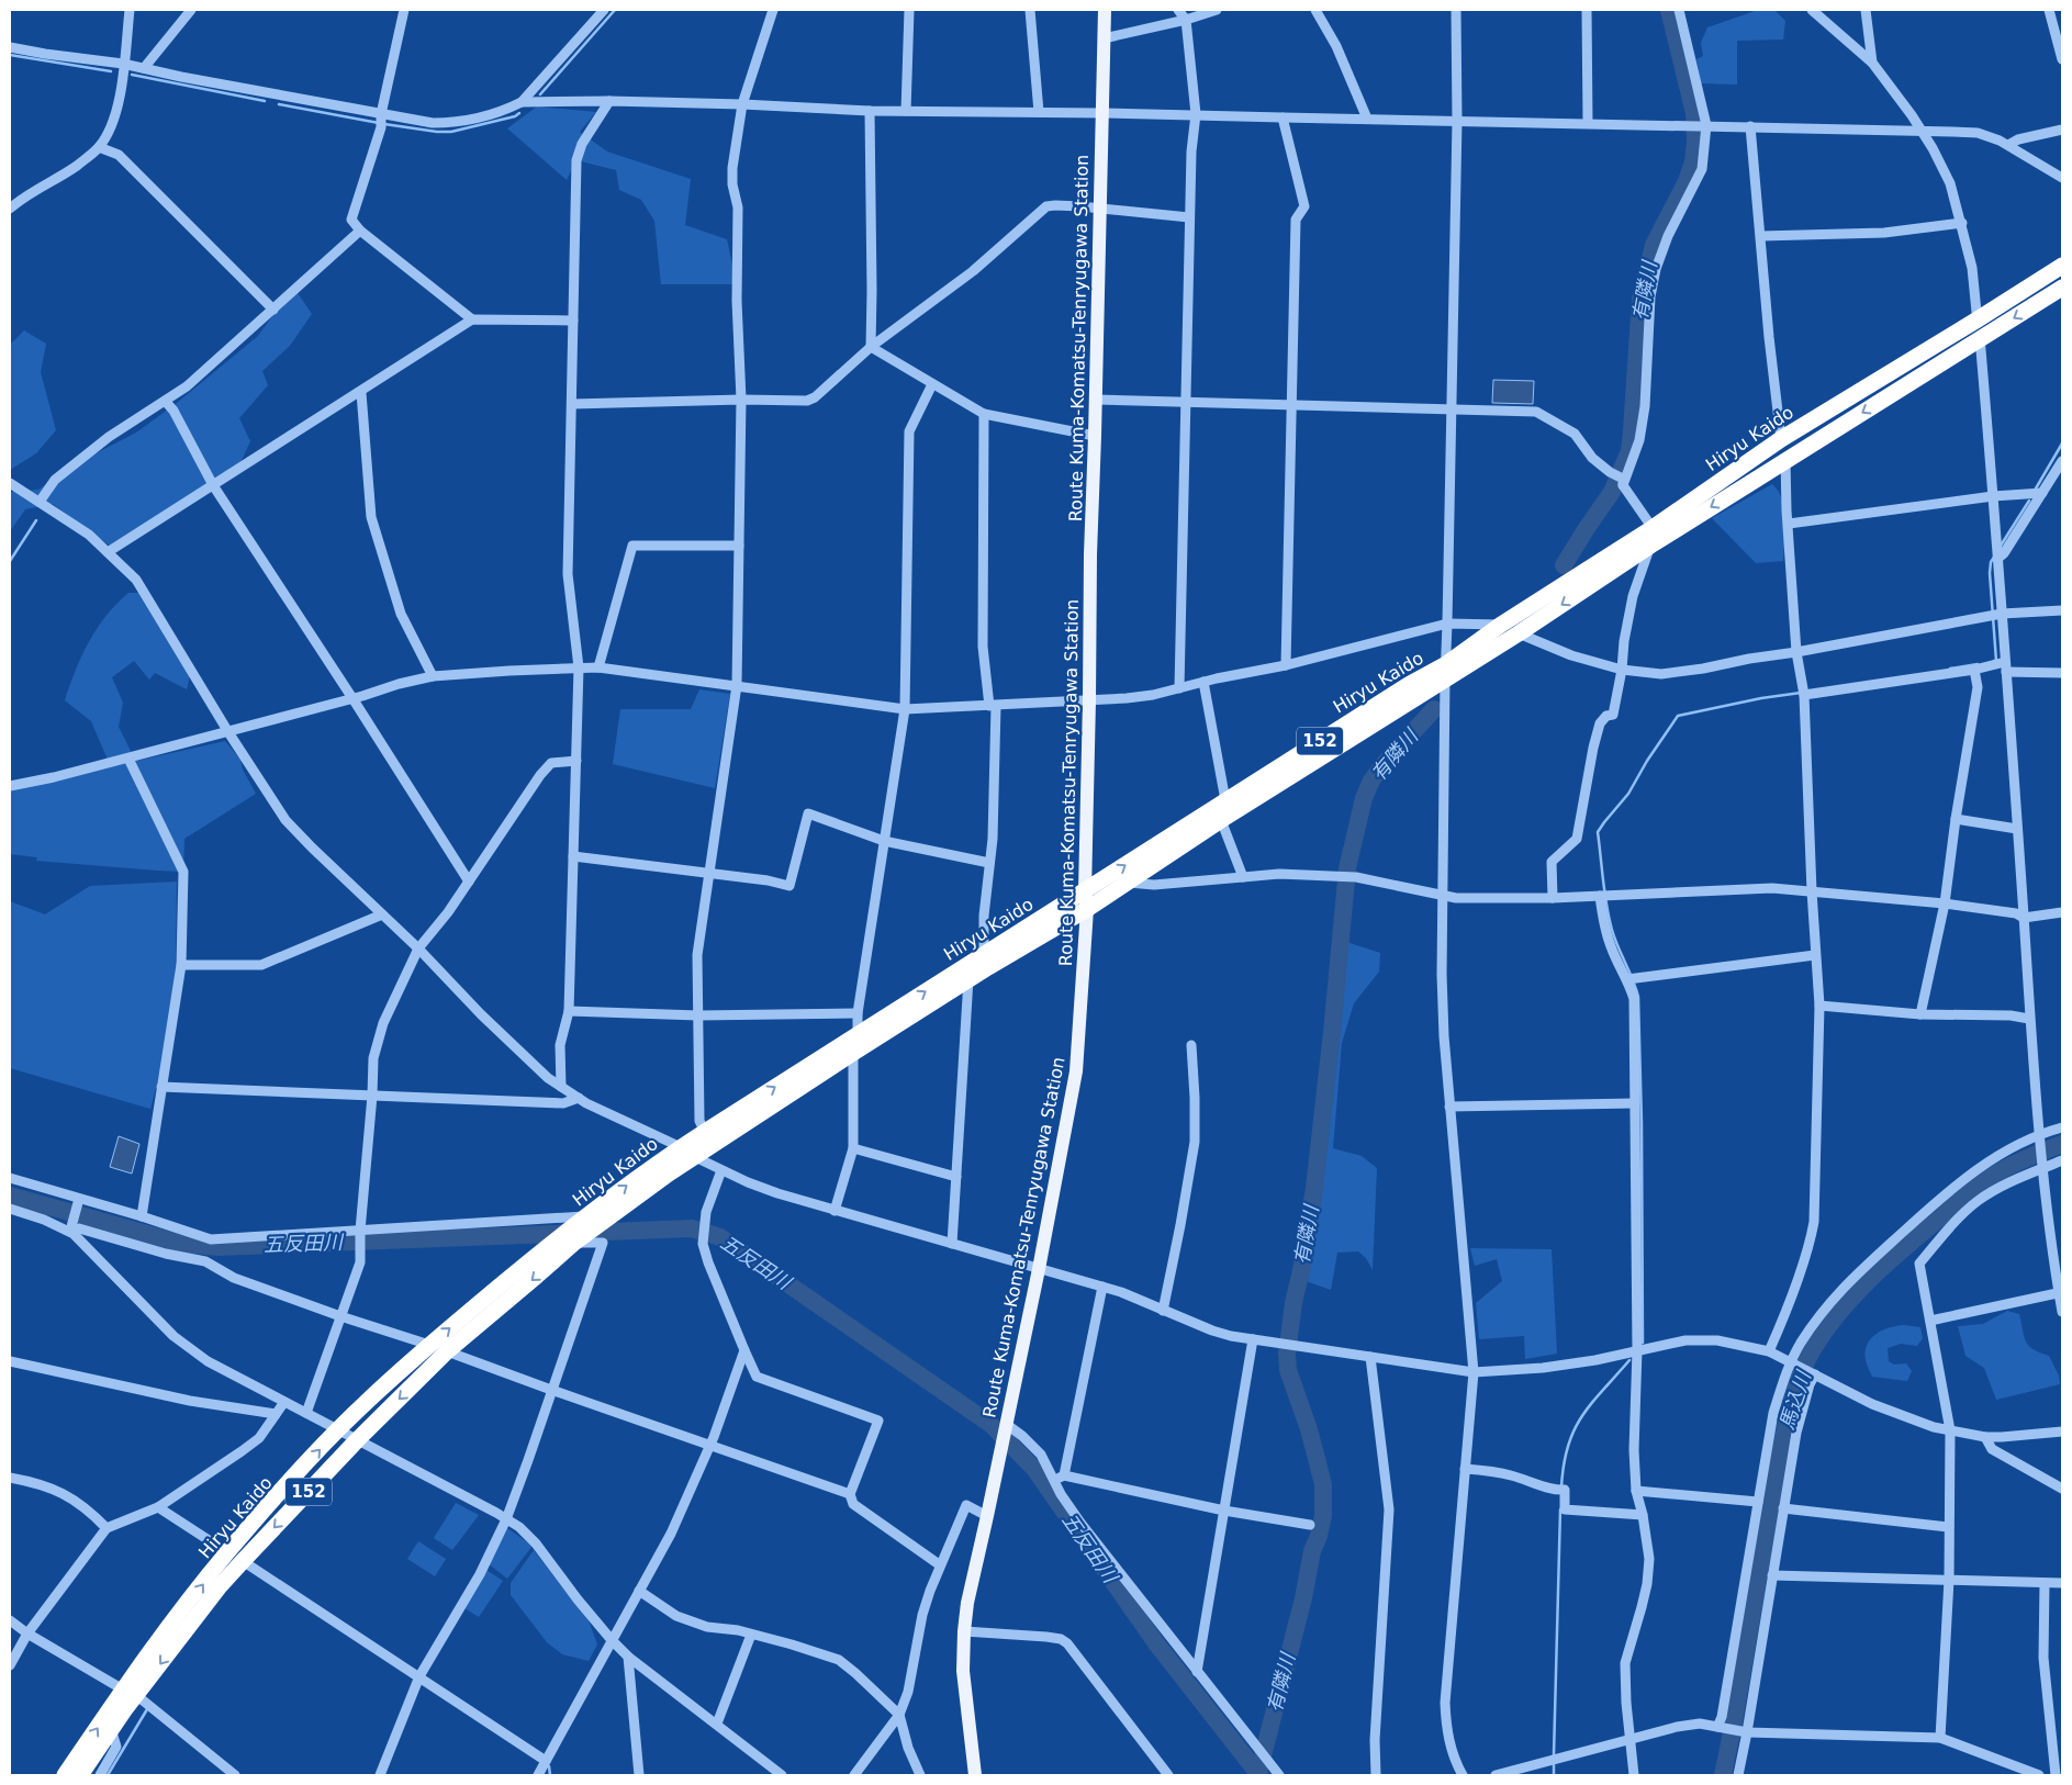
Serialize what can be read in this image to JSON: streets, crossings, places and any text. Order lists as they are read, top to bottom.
{
  "streets": {
    "highway": ["Hiryu Kaido", "152"],
    "main road": ["Route Kuma-Komatsu-Tenryugawa Station"]
  },
  "crossings": [
    ["Route Kuma-Komatsu-Tenryugawa Station", "Hiryu Kaido"]
  ],
  "water": ["有隣川", "五反田川", "馬込川"]
}
